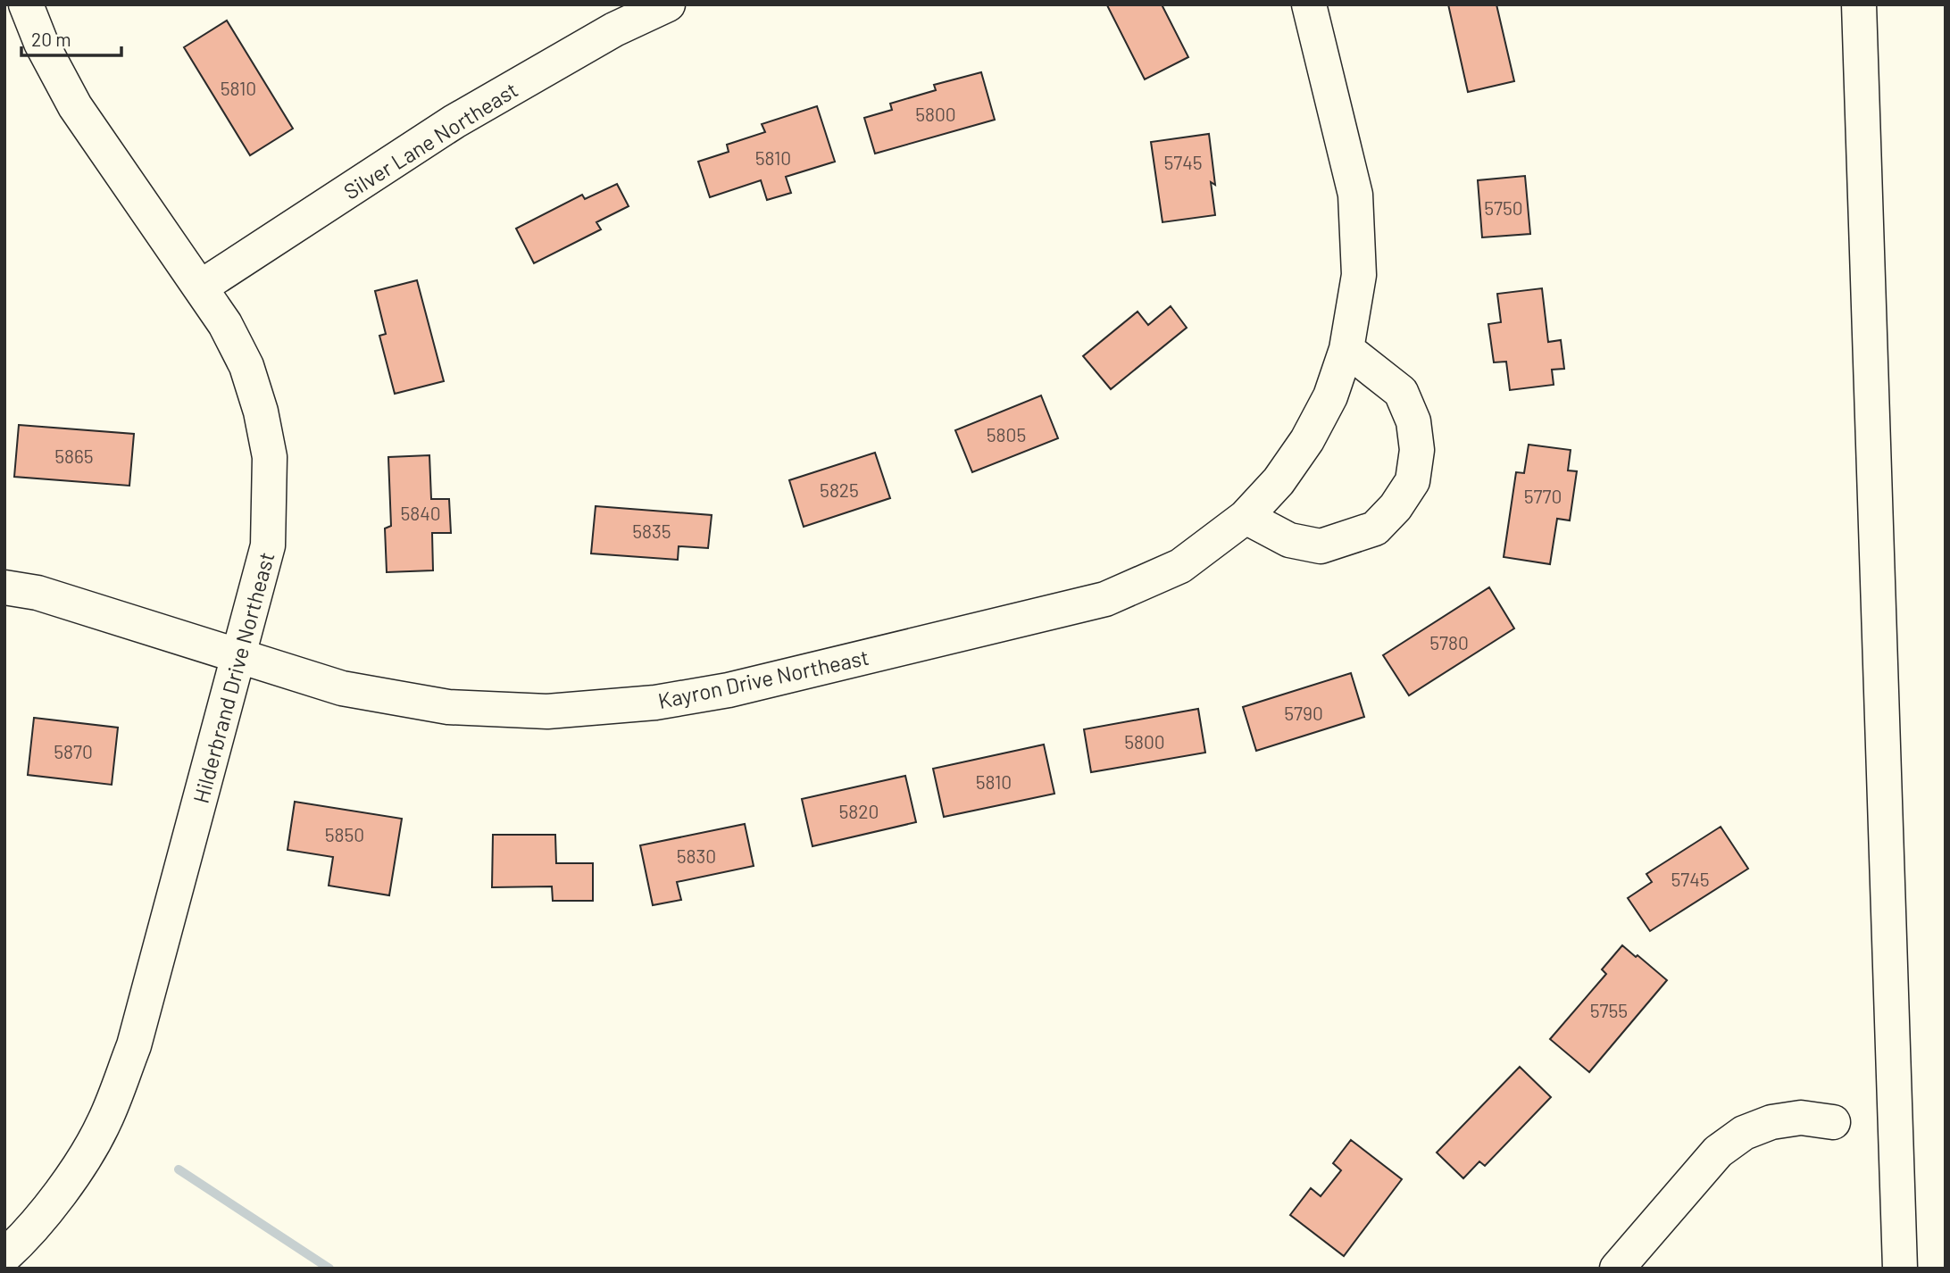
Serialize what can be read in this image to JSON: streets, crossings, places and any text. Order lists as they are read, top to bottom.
{
  "streets": {
    "main road": ["Silver Lane Northeast", "Hilderbrand Drive Northeast", "Kayron Drive Northeast"]
  },
  "crossings": [
    ["Silver Lane Northeast", "Hilderbrand Drive Northeast"],
    ["Hilderbrand Drive Northeast", "Kayron Drive Northeast"]
  ],
  "house_numbers": [
    "5810",
    "5800",
    "5810",
    "5745",
    "5750",
    "5805",
    "5865",
    "5825",
    "5770",
    "5840",
    "5835",
    "5780",
    "5790",
    "5800",
    "5870",
    "5810",
    "5820",
    "5850",
    "5830",
    "5745",
    "5755"
  ],
  "scale_bar": "20 m"
}
